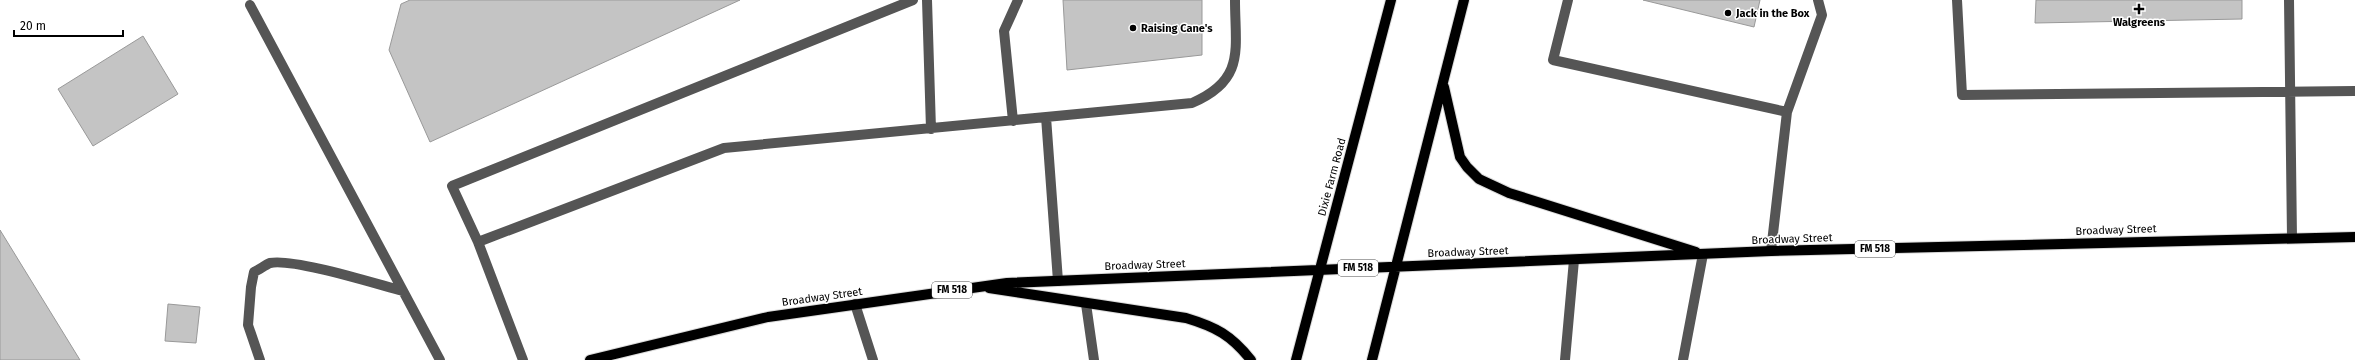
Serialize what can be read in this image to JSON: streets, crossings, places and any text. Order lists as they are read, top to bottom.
{
  "streets": {
    "main road": ["Dixie Farm Road", "Broadway Street", "FM 518"]
  },
  "crossings": [
    ["Dixie Farm Road", "Broadway Street"]
  ],
  "places": {
    "health": ["Walgreens"],
    "other": ["Jack in the Box", "Raising Cane's"]
  },
  "scale_bar": "20 m"
}
